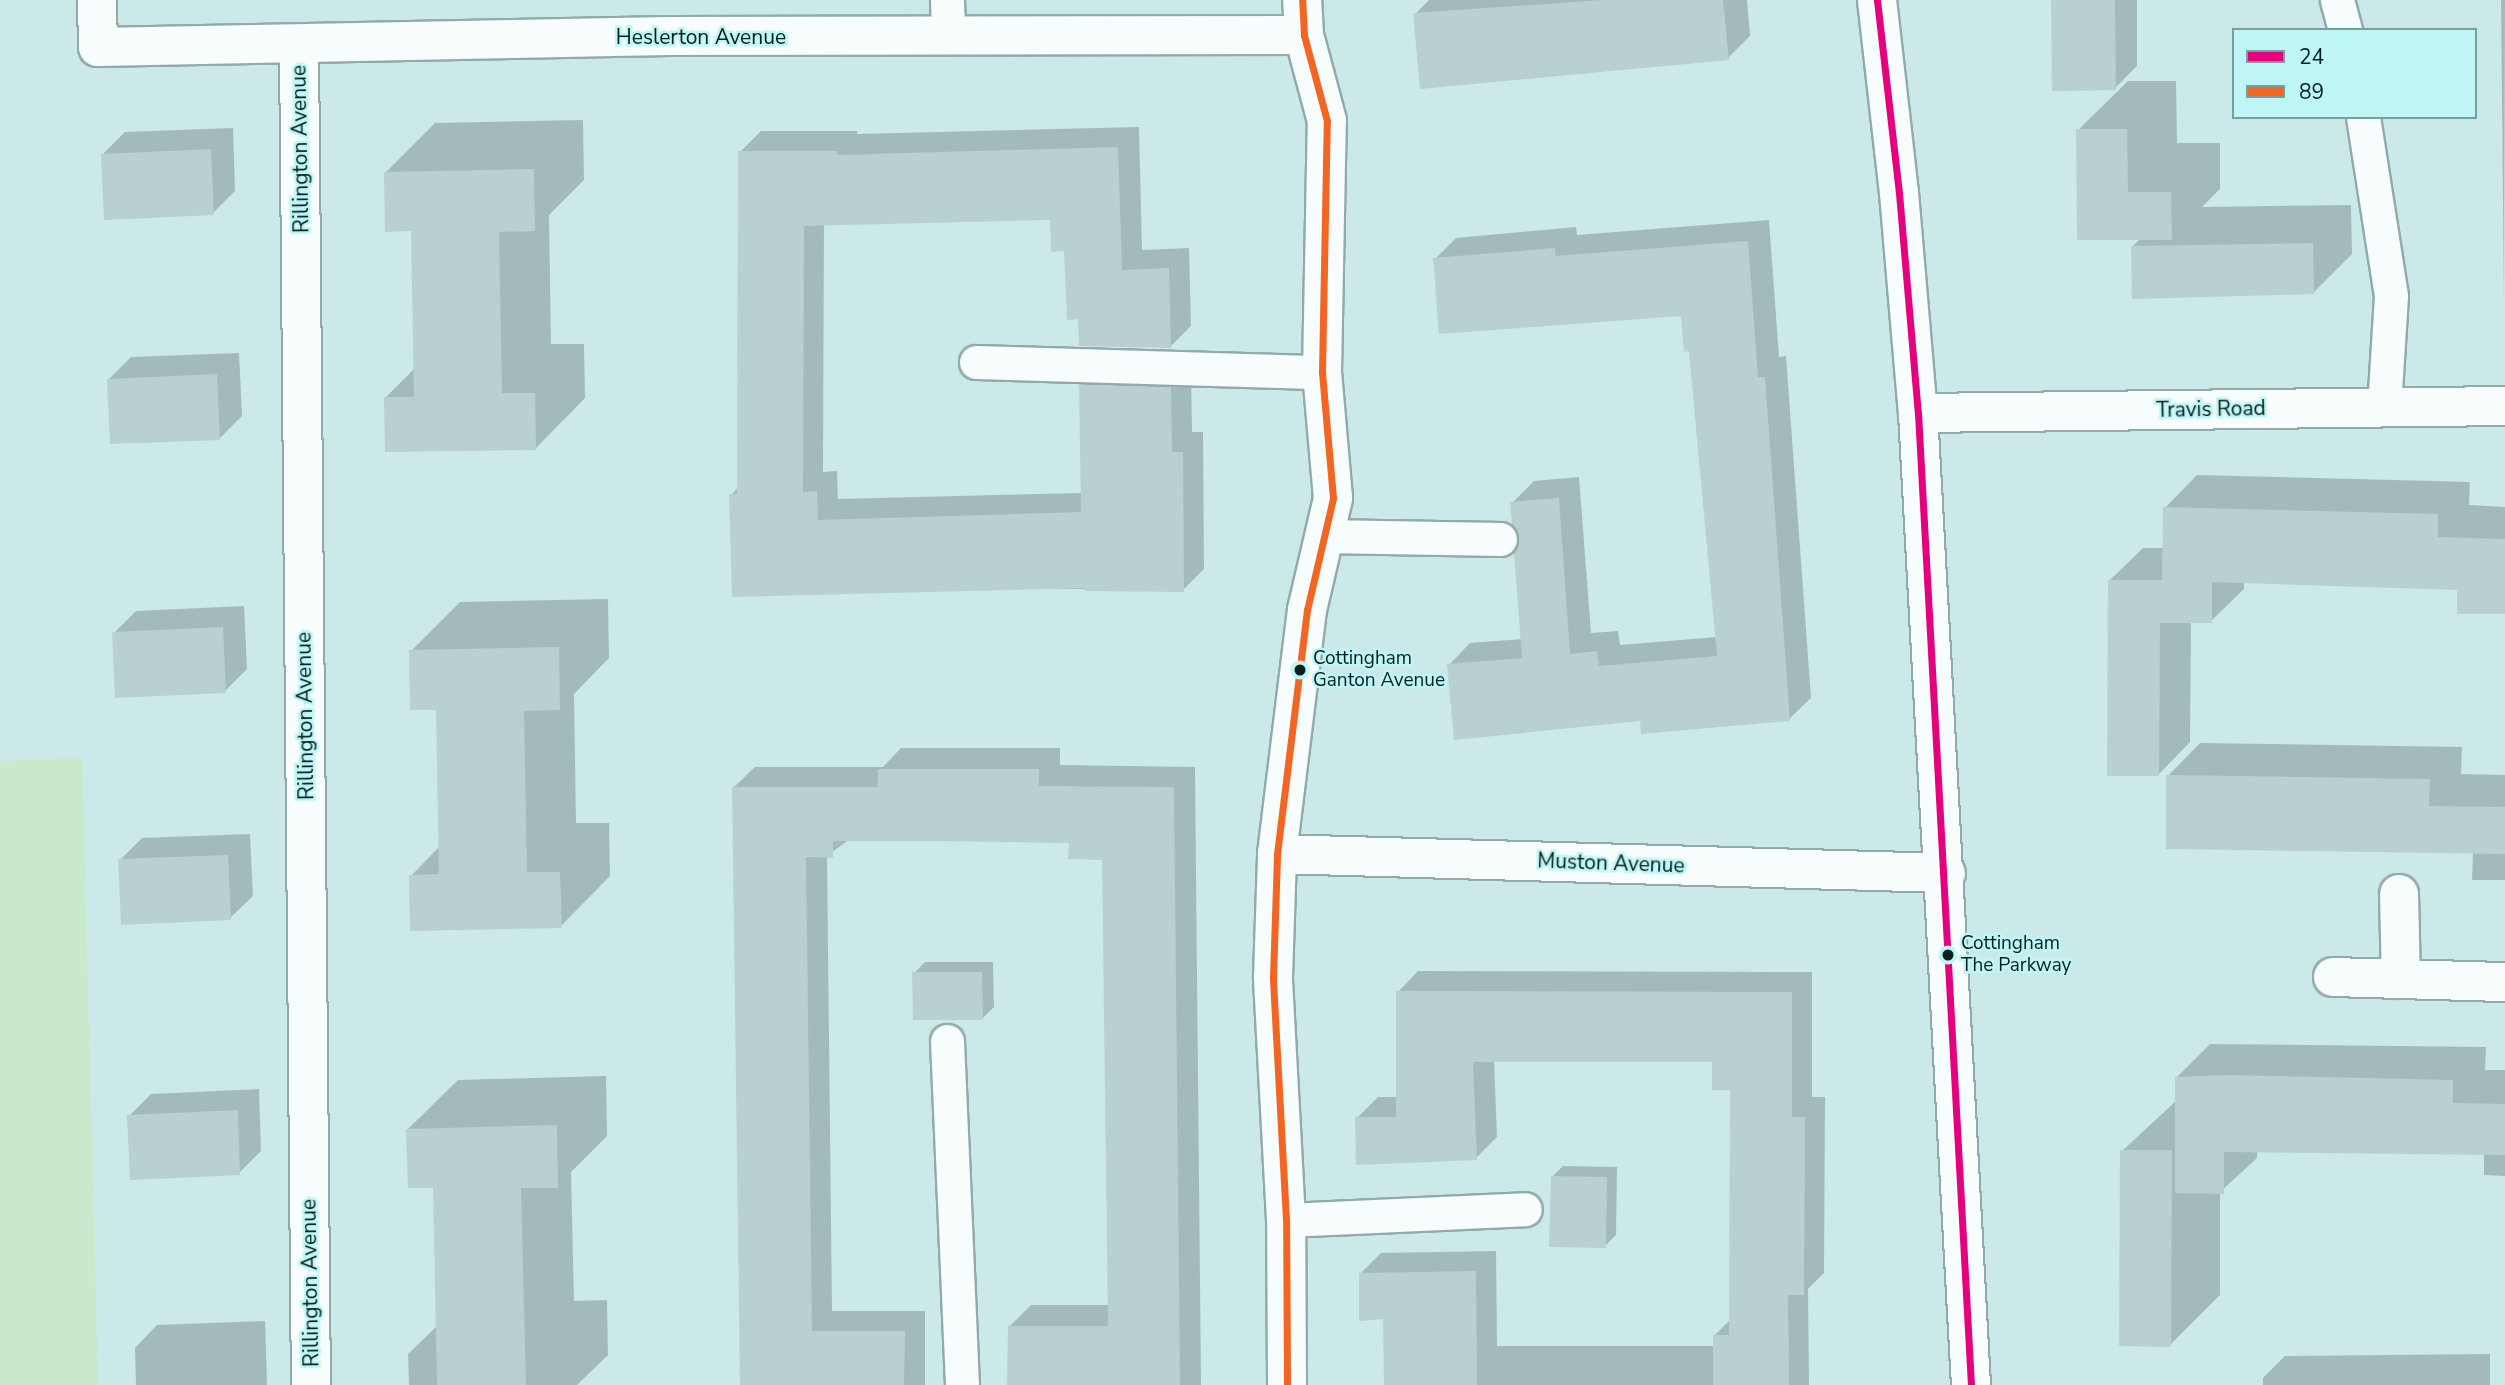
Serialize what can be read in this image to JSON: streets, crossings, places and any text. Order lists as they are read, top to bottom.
{
  "streets": {
    "street": [
      "Heslerton Avenue",
      "Rillington Avenue",
      "Travis Road",
      "Muston Avenue"
    ]
  },
  "crossings": [
    ["Heslerton Avenue", "Rillington Avenue"]
  ],
  "places": ["Cottingham Ganton Avenue", "Cottingham The Parkway"],
  "lines": ["transit line 24", "transit line 89"],
  "legend": ["24", "89"]
}
